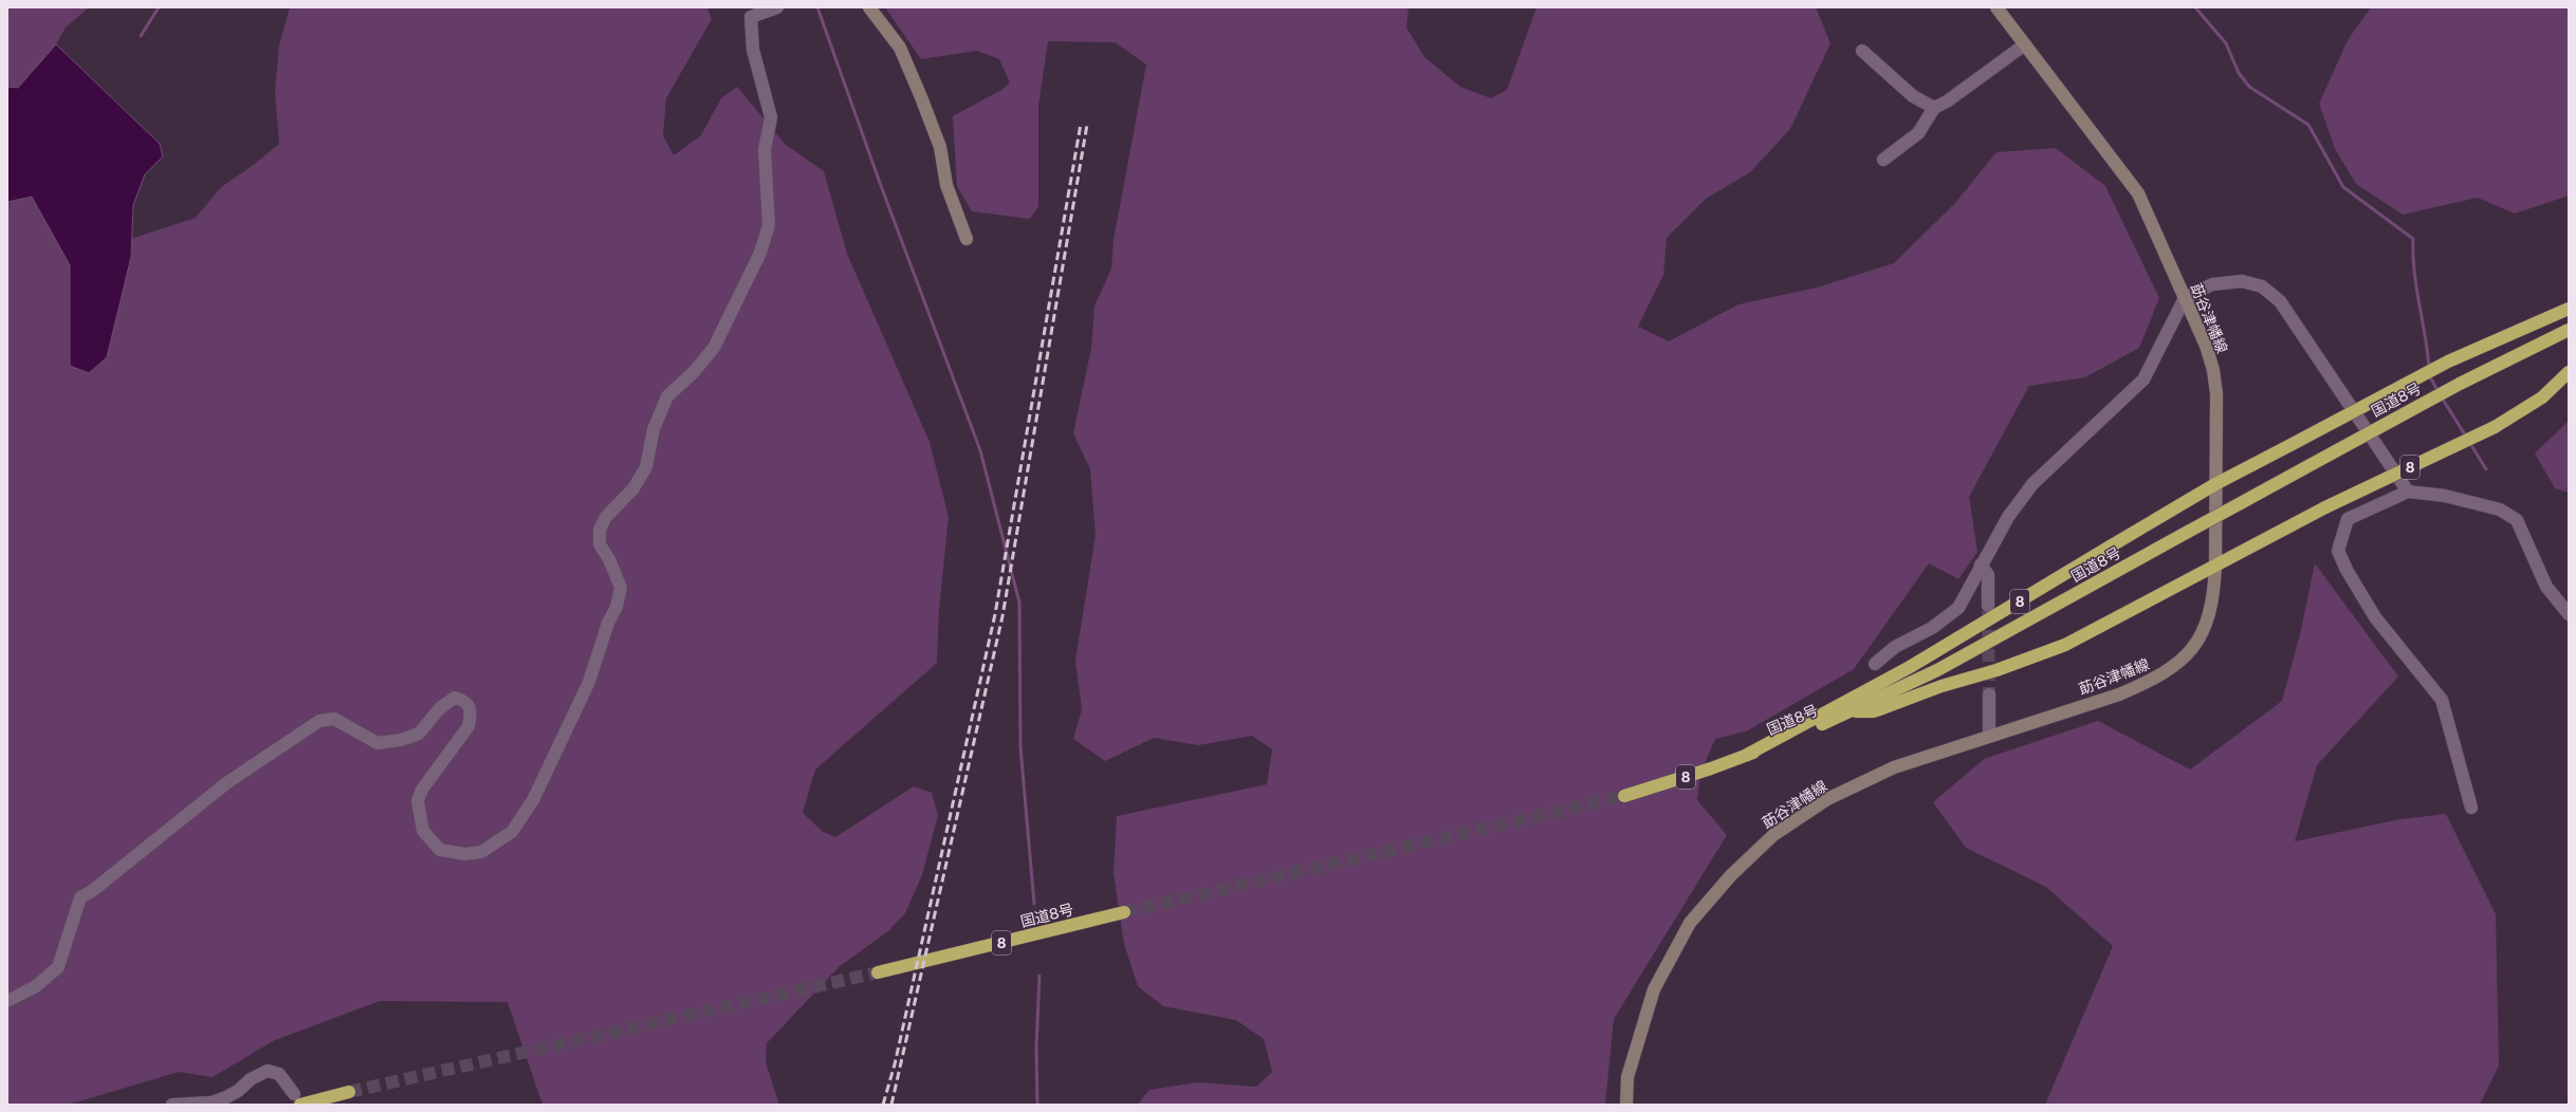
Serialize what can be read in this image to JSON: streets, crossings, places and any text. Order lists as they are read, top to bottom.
{
  "streets": {
    "highway": ["国道8号", "8"],
    "main road": ["莇谷津幡線"]
  },
  "crossings": [
    ["莇谷津幡線", "8"],
    ["国道8号", "8"]
  ]
}
